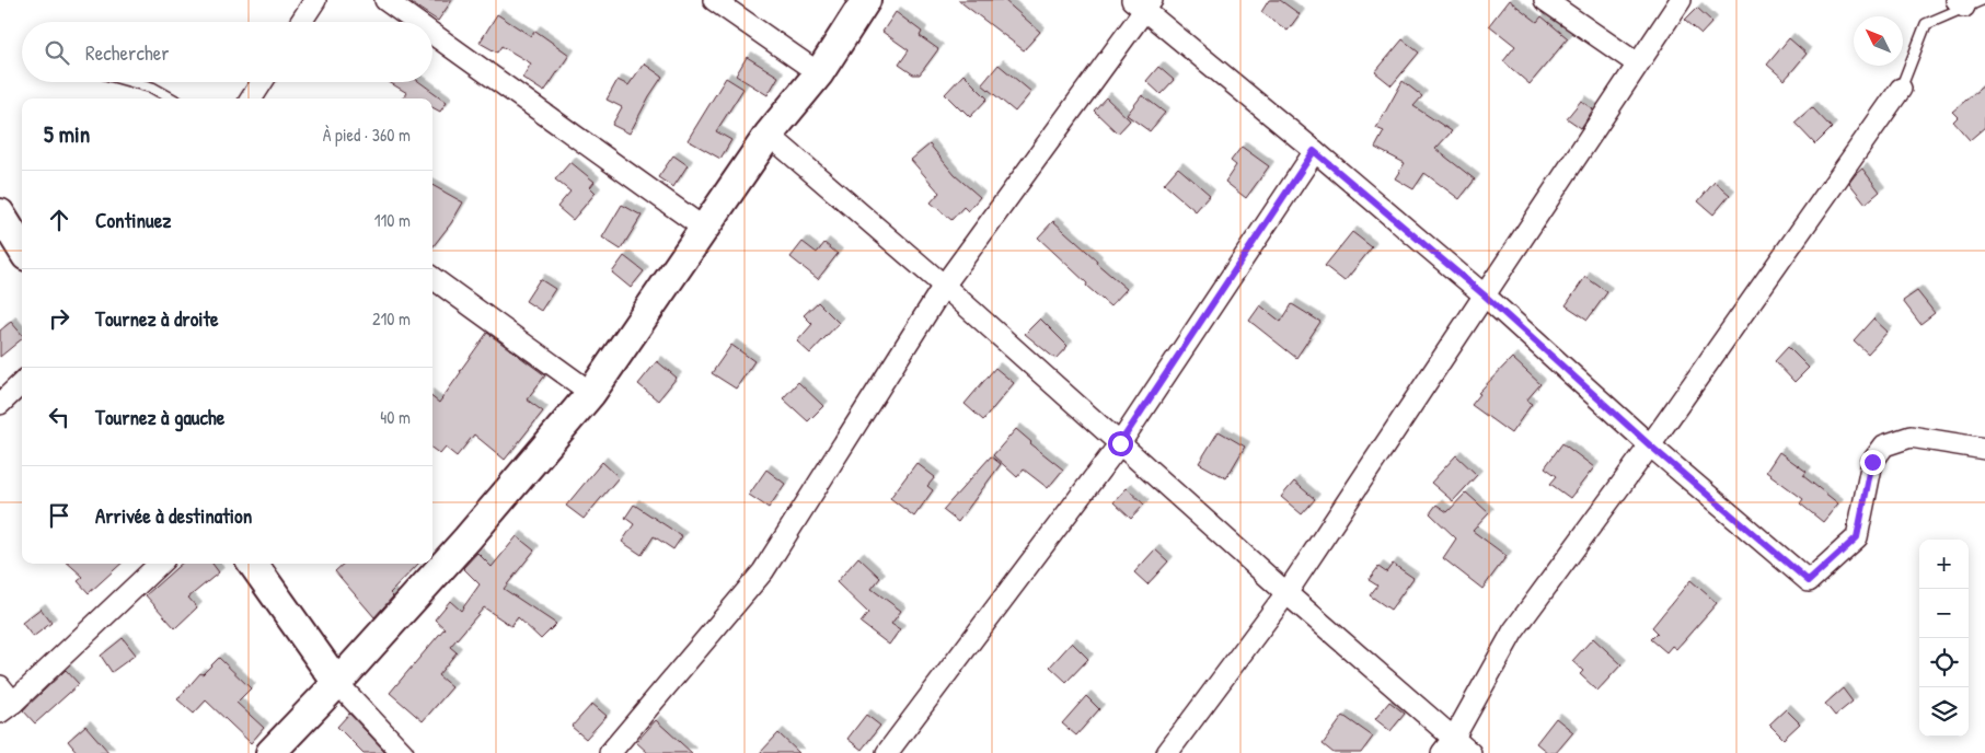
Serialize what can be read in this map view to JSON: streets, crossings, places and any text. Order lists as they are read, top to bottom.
{
  "north": "top left",
  "page": {
    "search": "Rechercher",
    "heading": ["5 min", "À pied · 360 m"],
    "list": [
      ["Continuez", "110 m"],
      ["Tournez à droite", "210 m"],
      ["Tournez à gauche", "40 m"],
      "Arrivée à destination"
    ],
    "map_buttons": ["+", "−"]
  }
}
